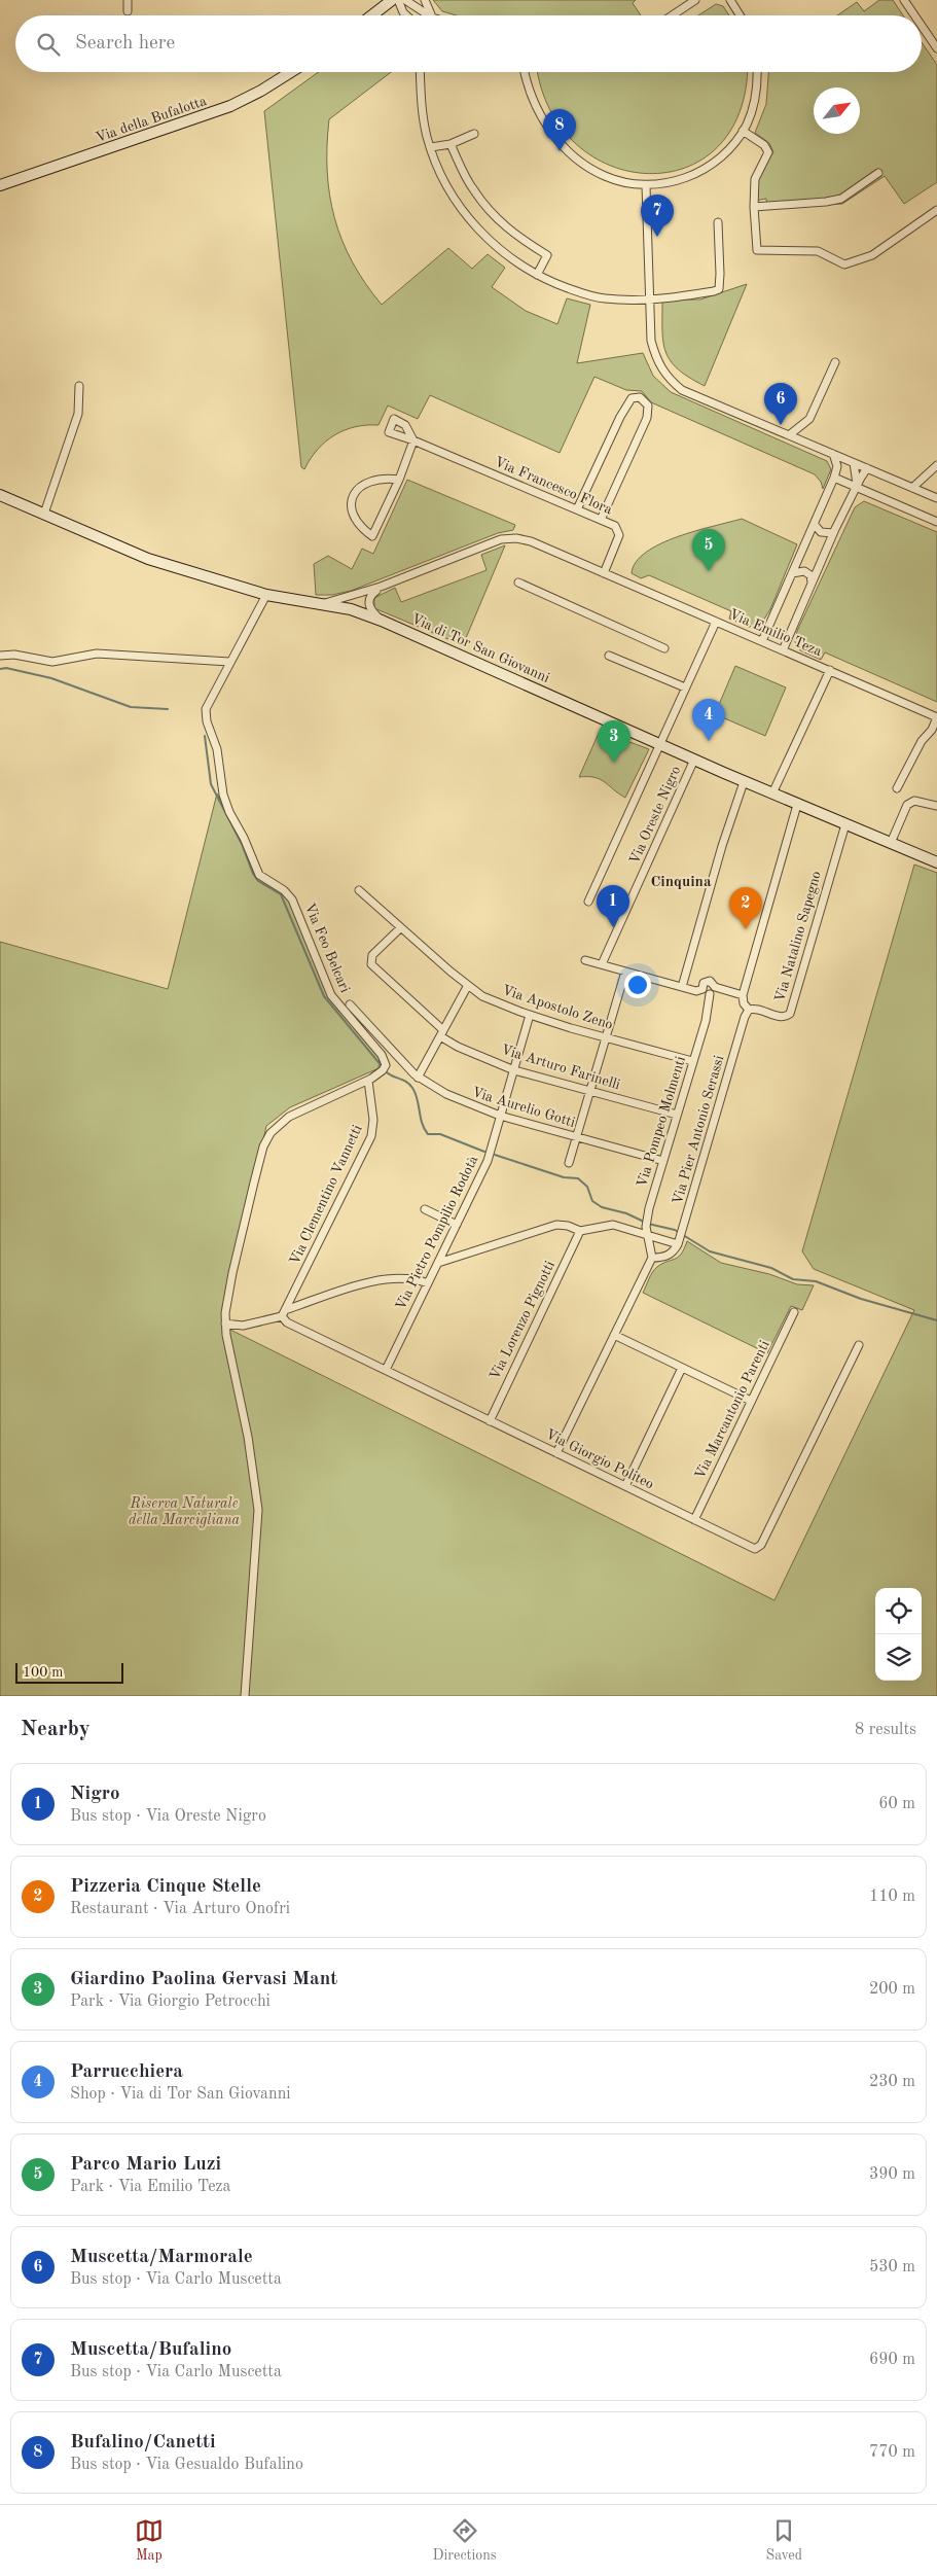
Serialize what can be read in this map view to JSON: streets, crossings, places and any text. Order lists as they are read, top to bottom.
{
  "streets": {
    "street": [
      "Via della Bufalotta",
      "Via Francesco Flora",
      "Via Emilio Teza",
      "Via di Tor San Giovanni",
      "Via Oreste Nigro",
      "Via Natalino Sapegno",
      "Via Feo Belcari",
      "Via Apostolo Zeno",
      "Via Arturo Farinelli",
      "Via Aurelio Gotti",
      "Via Pompeo Molmenti",
      "Via Pier Antonio Serassi",
      "Via Clementino Vannetti",
      "Via Pietro Pompilio Rodotà",
      "Via Lorenzo Pignotti",
      "Via Marcantonio Parenti",
      "Via Giorgio Politeo"
    ]
  },
  "crossings": [
    ["Via Francesco Flora", "Via Emilio Teza"],
    ["Via di Tor San Giovanni", "Via Oreste Nigro"],
    ["Via di Tor San Giovanni", "Via Natalino Sapegno"],
    ["Via di Tor San Giovanni", "Via Feo Belcari"],
    ["Via Natalino Sapegno", "Via Pier Antonio Serassi"],
    ["Via Apostolo Zeno", "Via Arturo Farinelli"],
    ["Via Apostolo Zeno", "Via Pompeo Molmenti"],
    ["Via Apostolo Zeno", "Via Pietro Pompilio Rodotà"],
    ["Via Arturo Farinelli", "Via Pompeo Molmenti"],
    ["Via Arturo Farinelli", "Via Pietro Pompilio Rodotà"],
    ["Via Aurelio Gotti", "Via Pompeo Molmenti"],
    ["Via Aurelio Gotti", "Via Pietro Pompilio Rodotà"],
    ["Via Clementino Vannetti", "Via Giorgio Politeo"],
    ["Via Pietro Pompilio Rodotà", "Via Giorgio Politeo"],
    ["Via Lorenzo Pignotti", "Via Giorgio Politeo"],
    ["Via Marcantonio Parenti", "Via Giorgio Politeo"]
  ],
  "districts": ["Cinquina"],
  "parks": ["Riserva Naturale della Marcigliana"],
  "scale_bar": "100 m",
  "north": "top right",
  "page": {
    "search": "Search here",
    "pins": [
      "8",
      "7",
      "6",
      "5",
      "4",
      "3",
      "1",
      "2"
    ],
    "scale": "100 m",
    "heading": ["Nearby", "8 results"],
    "list": [
      {
        "mark": "1",
        "name": "Nigro",
        "note": "Bus stop · Via Oreste Nigro",
        "value": "60 m"
      },
      {
        "mark": "2",
        "name": "Pizzeria Cinque Stelle",
        "note": "Restaurant · Via Arturo Onofri",
        "value": "110 m"
      },
      {
        "mark": "3",
        "name": "Giardino Paolina Gervasi Mant",
        "note": "Park · Via Giorgio Petrocchi",
        "value": "200 m"
      },
      {
        "mark": "4",
        "name": "Parrucchiera",
        "note": "Shop · Via di Tor San Giovanni",
        "value": "230 m"
      },
      {
        "mark": "5",
        "name": "Parco Mario Luzi",
        "note": "Park · Via Emilio Teza",
        "value": "390 m"
      },
      {
        "mark": "6",
        "name": "Muscetta/Marmorale",
        "note": "Bus stop · Via Carlo Muscetta",
        "value": "530 m"
      },
      {
        "mark": "7",
        "name": "Muscetta/Bufalino",
        "note": "Bus stop · Via Carlo Muscetta",
        "value": "690 m"
      },
      {
        "mark": "8",
        "name": "Bufalino/Canetti",
        "note": "Bus stop · Via Gesualdo Bufalino",
        "value": "770 m"
      }
    ],
    "nav": ["Map", "Directions", "Saved"]
  }
}
